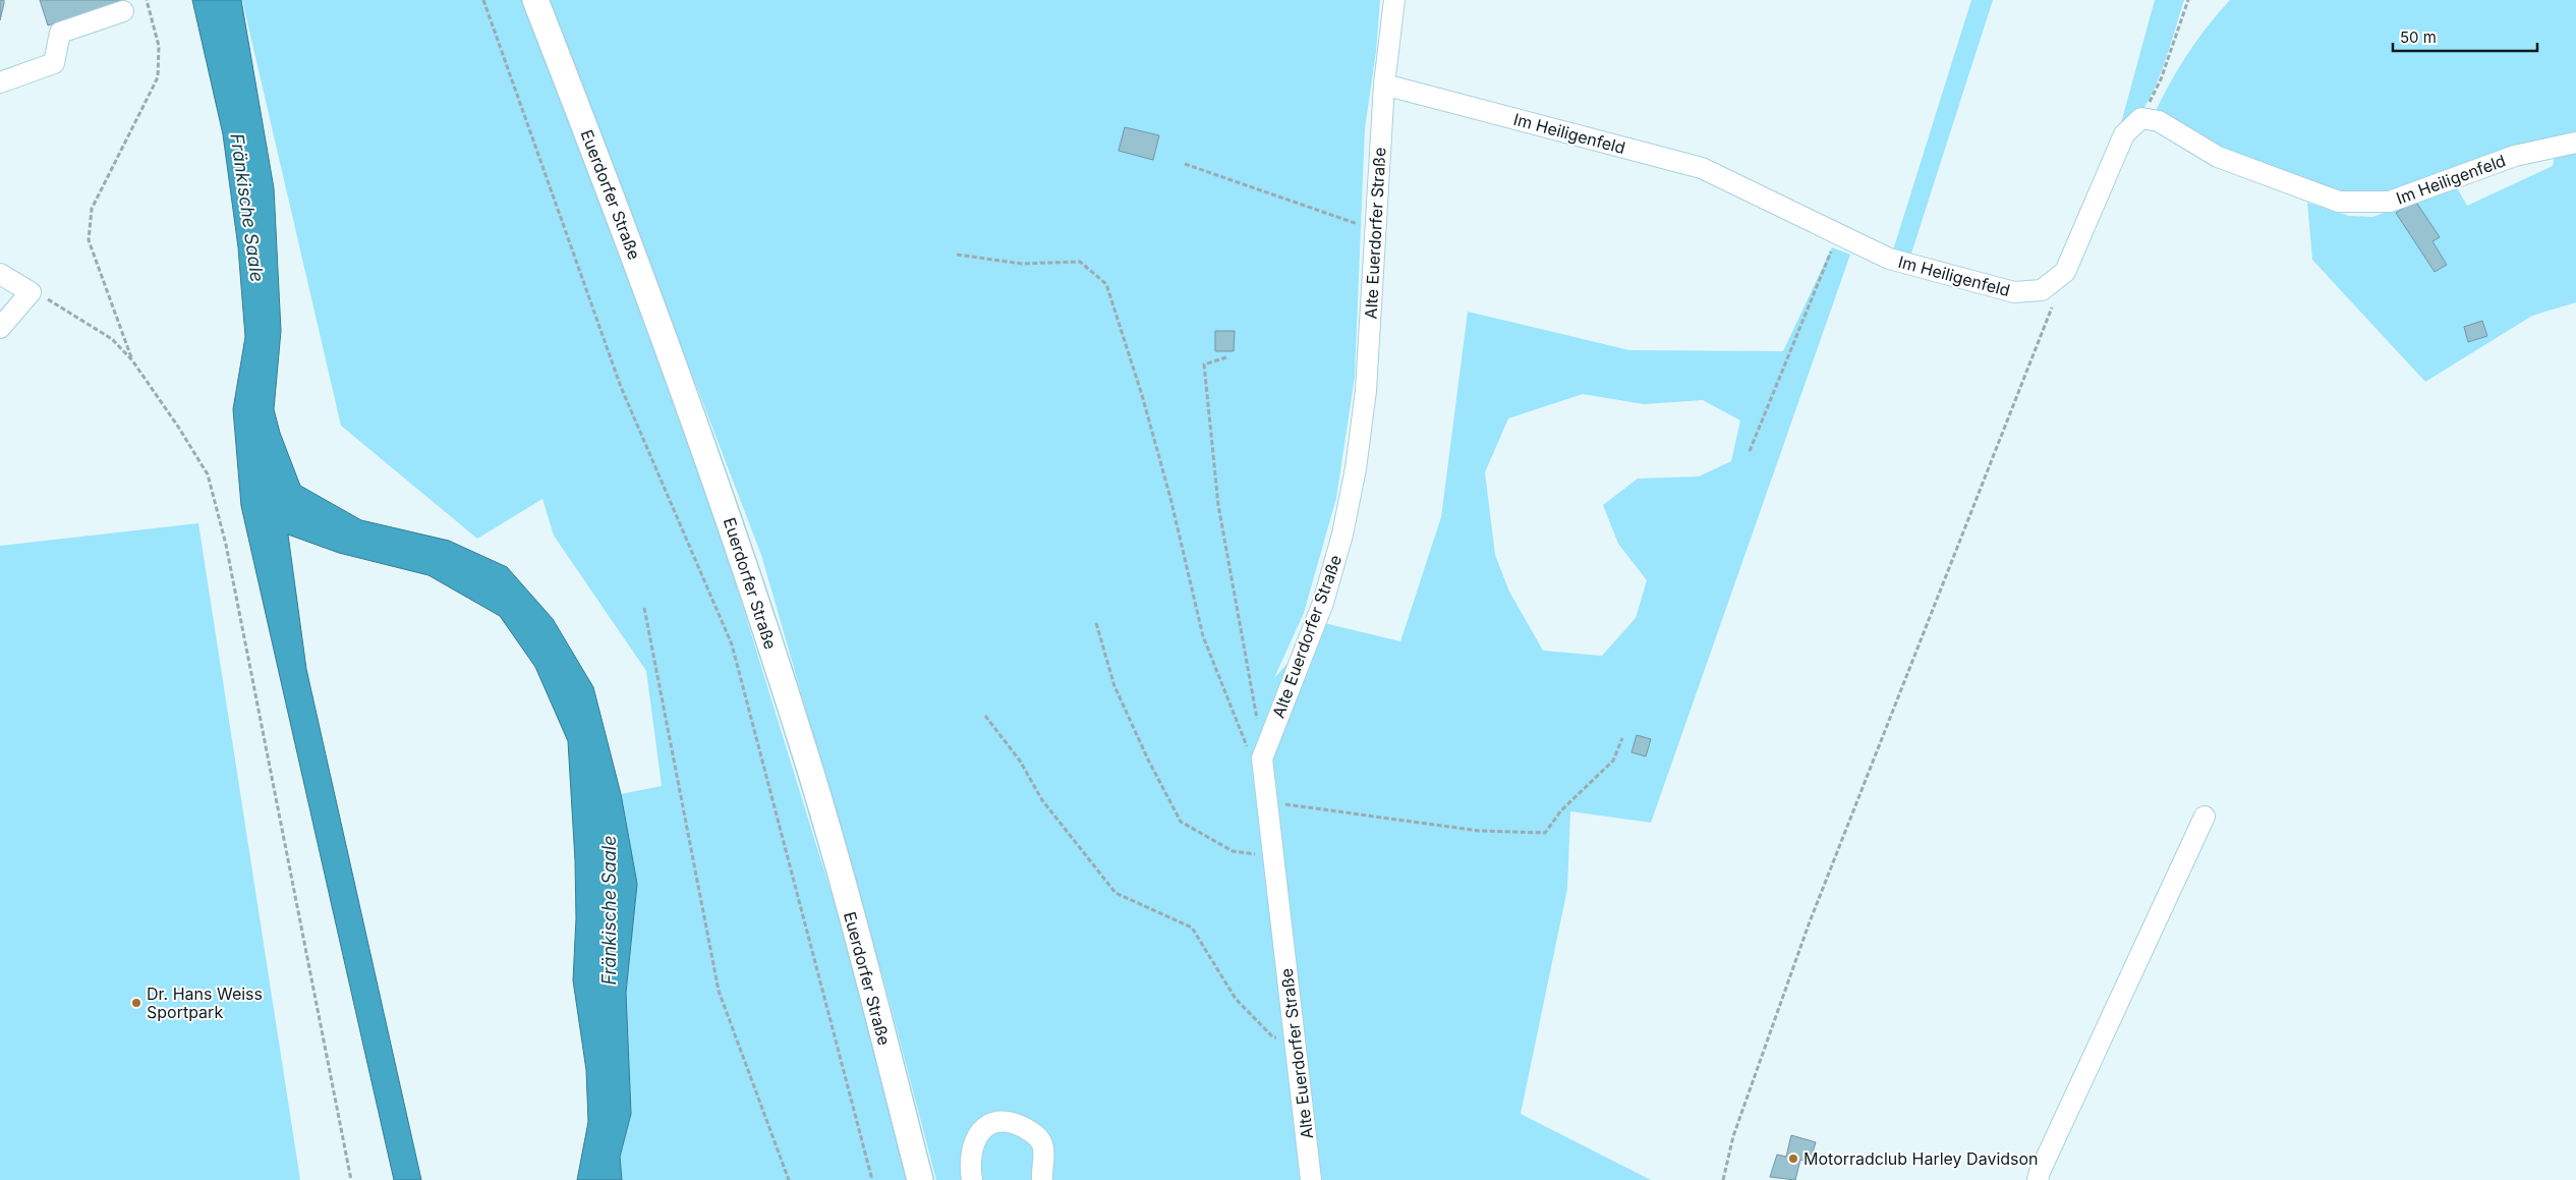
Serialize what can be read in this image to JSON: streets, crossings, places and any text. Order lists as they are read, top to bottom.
{
  "streets": {
    "main road": ["Euerdorfer Straße"],
    "street": ["Im Heiligenfeld", "Alte Euerdorfer Straße"]
  },
  "crossings": [
    ["Im Heiligenfeld", "Alte Euerdorfer Straße"]
  ],
  "water": ["Fränkische Saale"],
  "places": ["Dr. Hans Weiss Sportpark", "Motorradclub Harley Davidson"],
  "scale_bar": "50 m"
}
